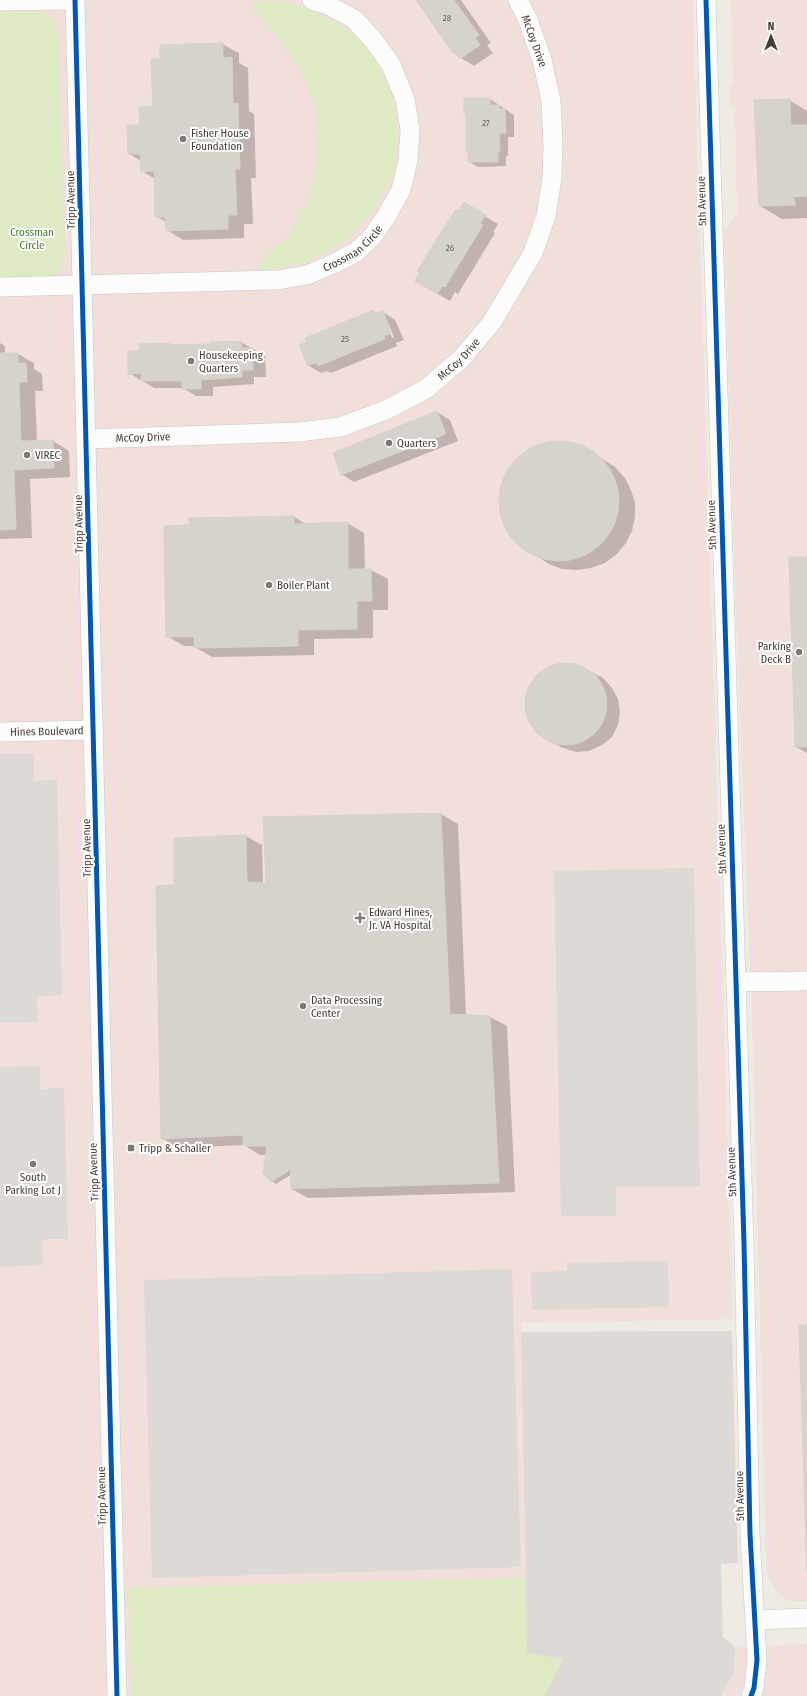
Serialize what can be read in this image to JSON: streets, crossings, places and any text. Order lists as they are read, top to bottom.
{
  "streets": {
    "street": [
      "McCoy Drive",
      "Tripp Avenue",
      "5th Avenue",
      "Crossman Circle",
      "Hines Boulevard"
    ]
  },
  "crossings": [
    ["McCoy Drive", "Tripp Avenue"],
    ["Tripp Avenue", "Crossman Circle"],
    ["Tripp Avenue", "Hines Boulevard"]
  ],
  "parks": ["Crossman Circle"],
  "places": {
    "other": [
      "Fisher House Foundation",
      "Housekeeping Quarters",
      "Quarters",
      "VIREC",
      "Boiler Plant",
      "Parking Deck B",
      "Data Processing Center",
      "South Parking Lot J"
    ],
    "health": ["Edward Hines, Jr. VA Hospital"],
    "transit": ["Tripp & Schaller"]
  },
  "house_numbers": [
    "28",
    "27",
    "26",
    "25"
  ],
  "north": "top"
}
